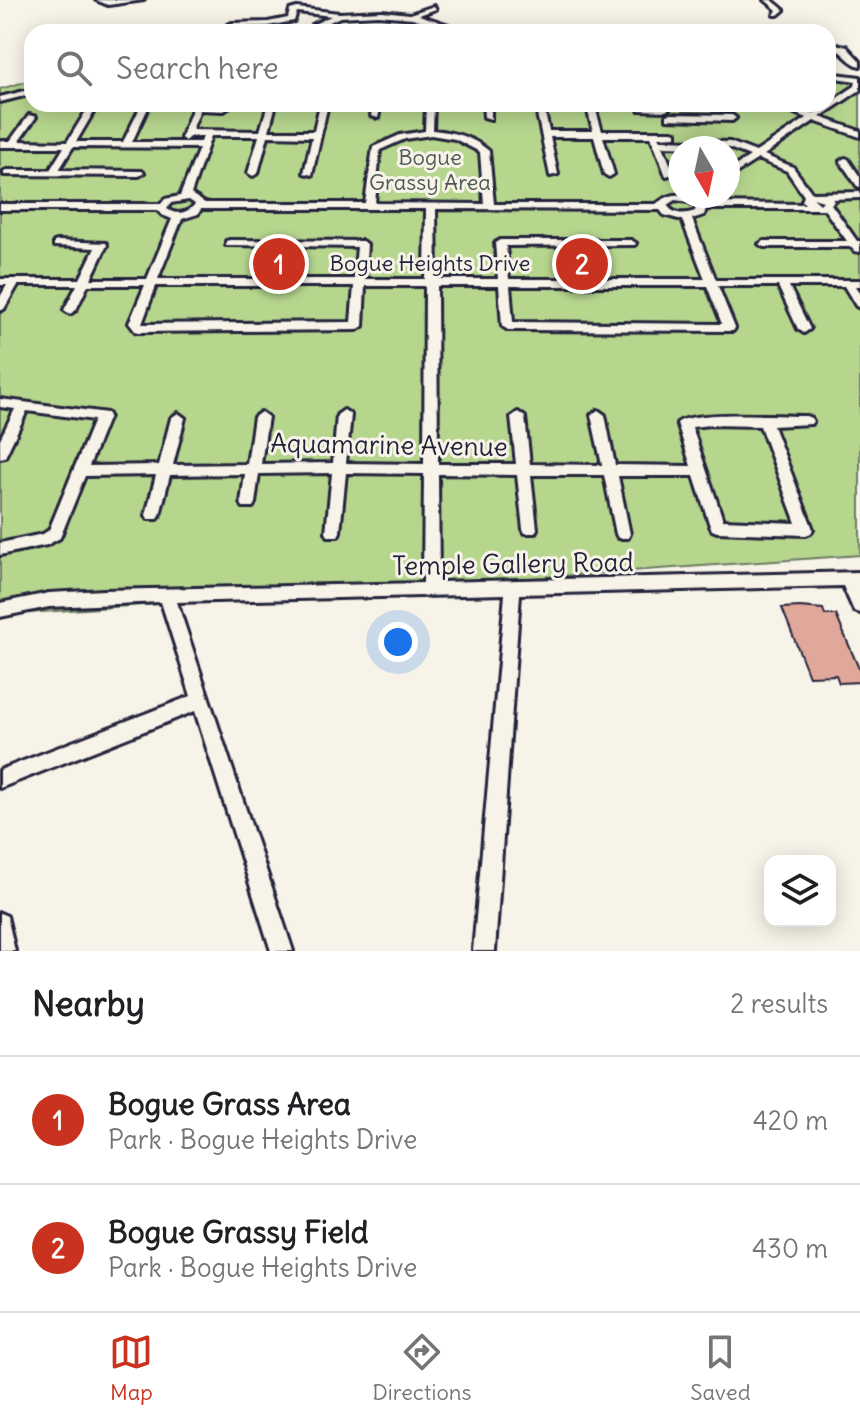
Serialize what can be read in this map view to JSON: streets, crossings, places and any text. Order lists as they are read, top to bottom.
{
  "streets": {
    "street": ["Bogue Heights Drive", "Aquamarine Avenue", "Temple Gallery Road"]
  },
  "parks": ["Bogue Grassy Area"],
  "north": "bottom",
  "page": {
    "search": "Search here",
    "pins": ["1", "2"],
    "heading": ["Nearby", "2 results"],
    "list": [
      {
        "mark": "1",
        "name": "Bogue Grass Area",
        "note": "Park · Bogue Heights Drive",
        "value": "420 m"
      },
      {
        "mark": "2",
        "name": "Bogue Grassy Field",
        "note": "Park · Bogue Heights Drive",
        "value": "430 m"
      }
    ],
    "nav": ["Map", "Directions", "Saved"]
  }
}
